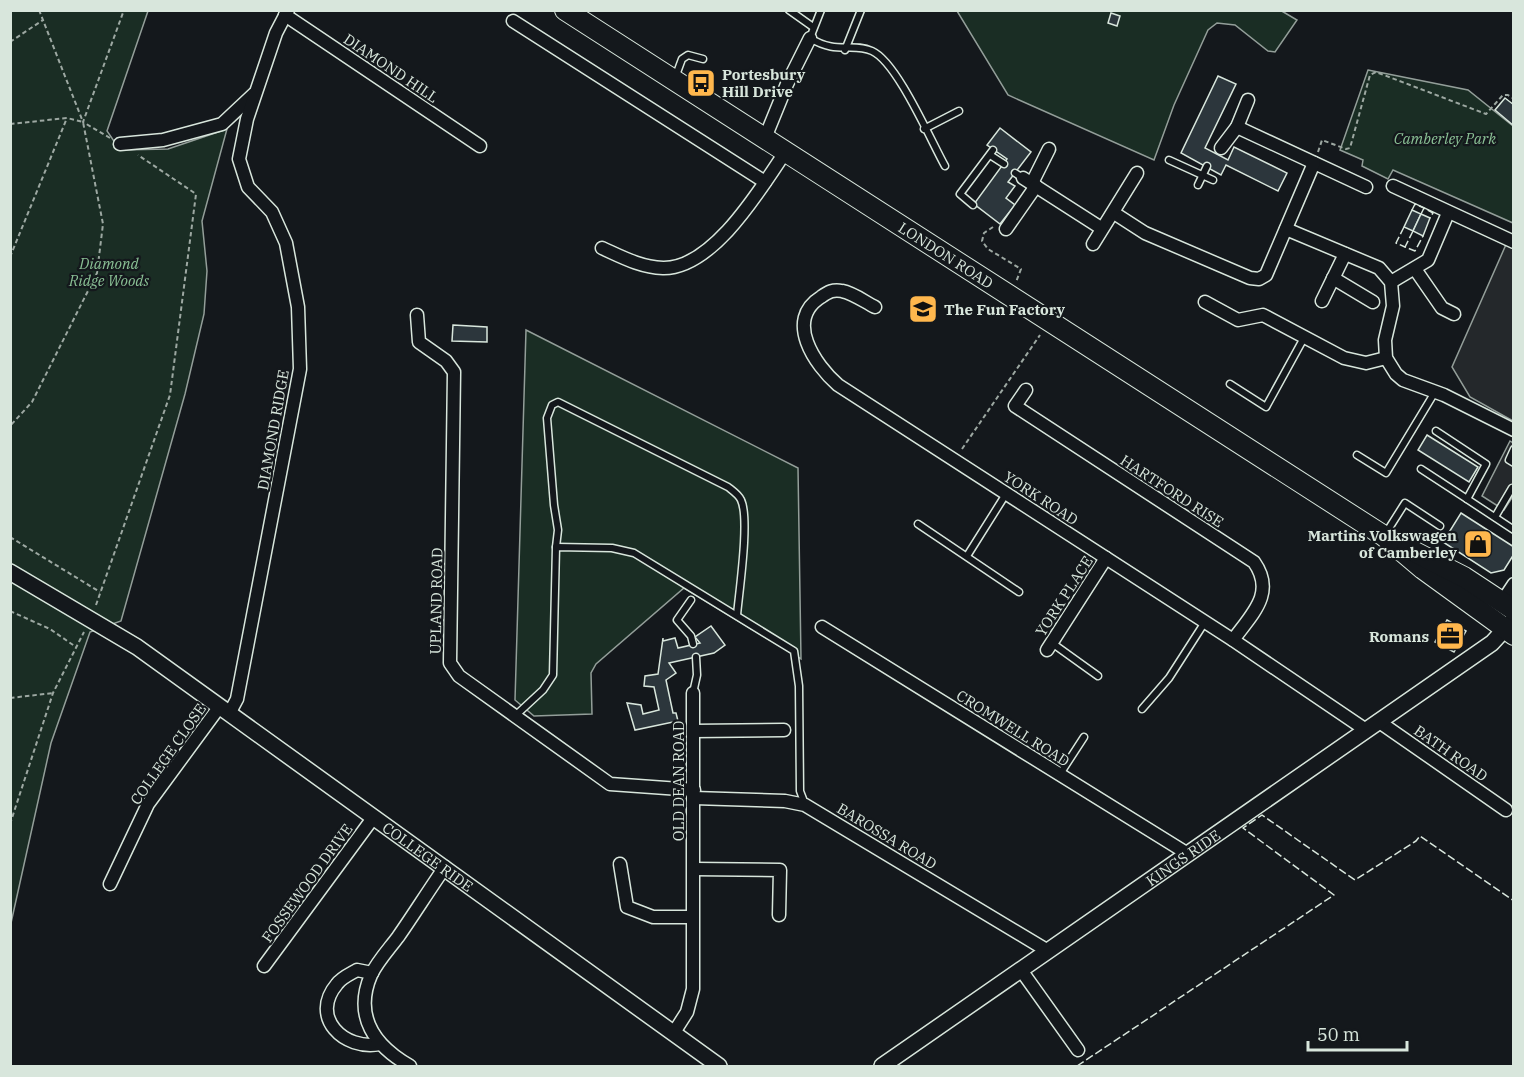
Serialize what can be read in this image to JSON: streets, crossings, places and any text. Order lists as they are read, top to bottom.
{
  "streets": {
    "main road": ["LONDON ROAD"],
    "street": [
      "DIAMOND HILL",
      "DIAMOND RIDGE",
      "HARTFORD RISE",
      "YORK ROAD",
      "YORK PLACE",
      "UPLAND ROAD",
      "CROMWELL ROAD",
      "BATH ROAD",
      "COLLEGE CLOSE",
      "OLD DEAN ROAD",
      "BAROSSA ROAD",
      "COLLEGE RIDE",
      "KINGS RIDE",
      "FOSSEWOOD DRIVE"
    ]
  },
  "crossings": [
    ["DIAMOND HILL", "DIAMOND RIDGE"],
    ["LONDON ROAD", "KINGS RIDE"],
    ["DIAMOND RIDGE", "COLLEGE CLOSE"],
    ["DIAMOND RIDGE", "COLLEGE RIDE"],
    ["HARTFORD RISE", "YORK ROAD"],
    ["YORK ROAD", "YORK PLACE"],
    ["YORK ROAD", "BATH ROAD"],
    ["YORK ROAD", "KINGS RIDE"],
    ["UPLAND ROAD", "OLD DEAN ROAD"],
    ["UPLAND ROAD", "BAROSSA ROAD"],
    ["CROMWELL ROAD", "KINGS RIDE"],
    ["BATH ROAD", "KINGS RIDE"],
    ["COLLEGE CLOSE", "COLLEGE RIDE"],
    ["OLD DEAN ROAD", "BAROSSA ROAD"],
    ["OLD DEAN ROAD", "COLLEGE RIDE"],
    ["BAROSSA ROAD", "KINGS RIDE"],
    ["COLLEGE RIDE", "FOSSEWOOD DRIVE"]
  ],
  "parks": ["Camberley Park", "Diamond Ridge Woods"],
  "places": {
    "bus stop": ["Portesbury Hill Drive"],
    "school or university": ["The Fun Factory"],
    "shop": ["Martins Volkswagen of Camberley"],
    "office": ["Romans"]
  },
  "scale_bar": "50 m"
}
